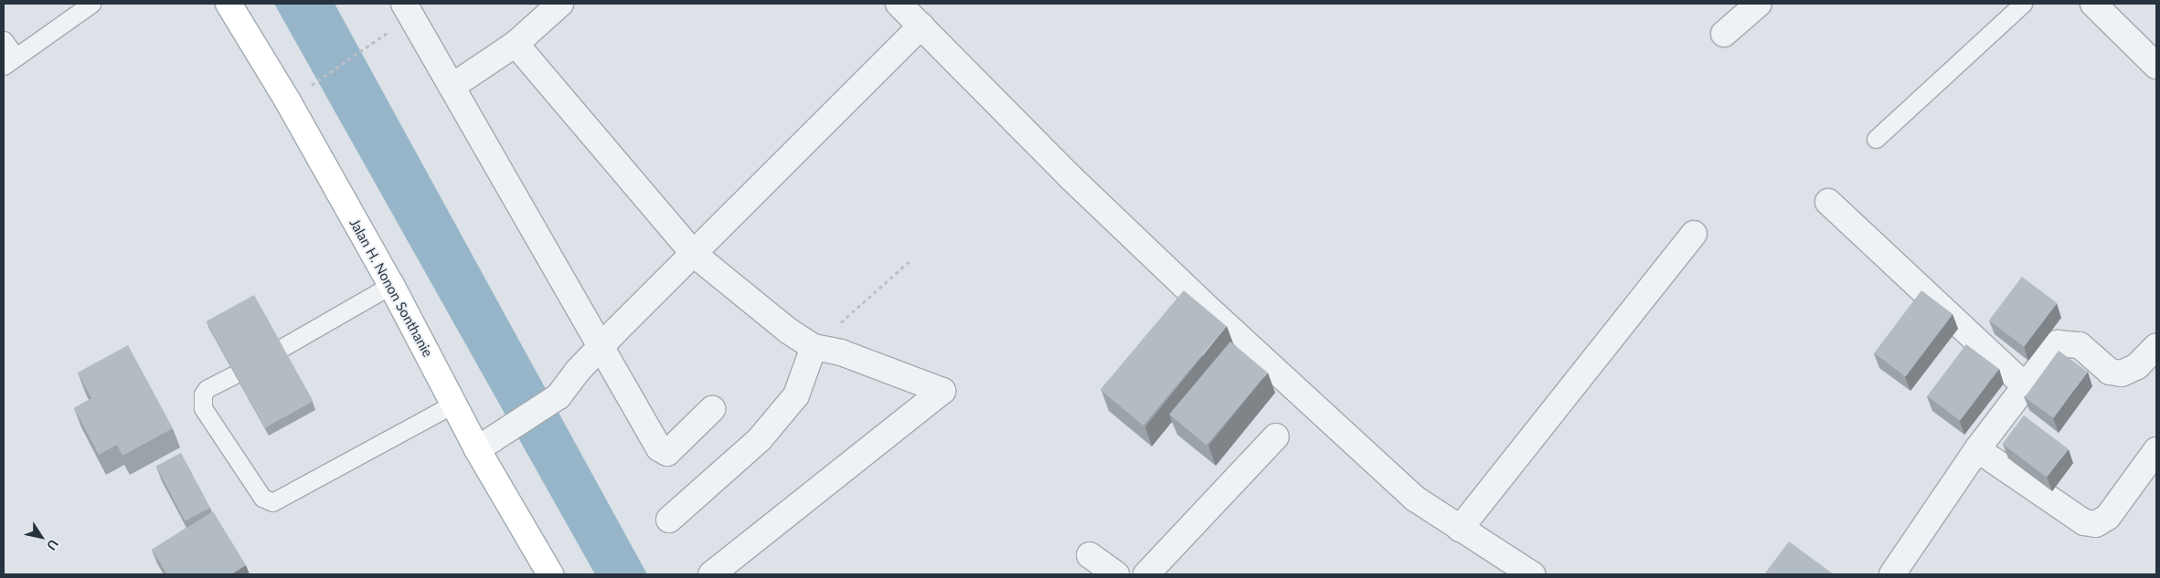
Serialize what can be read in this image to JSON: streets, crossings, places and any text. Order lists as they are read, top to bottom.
{
  "streets": {
    "street": ["Jalan H. Nonon Sonthanie"]
  },
  "north": "bottom right"
}
